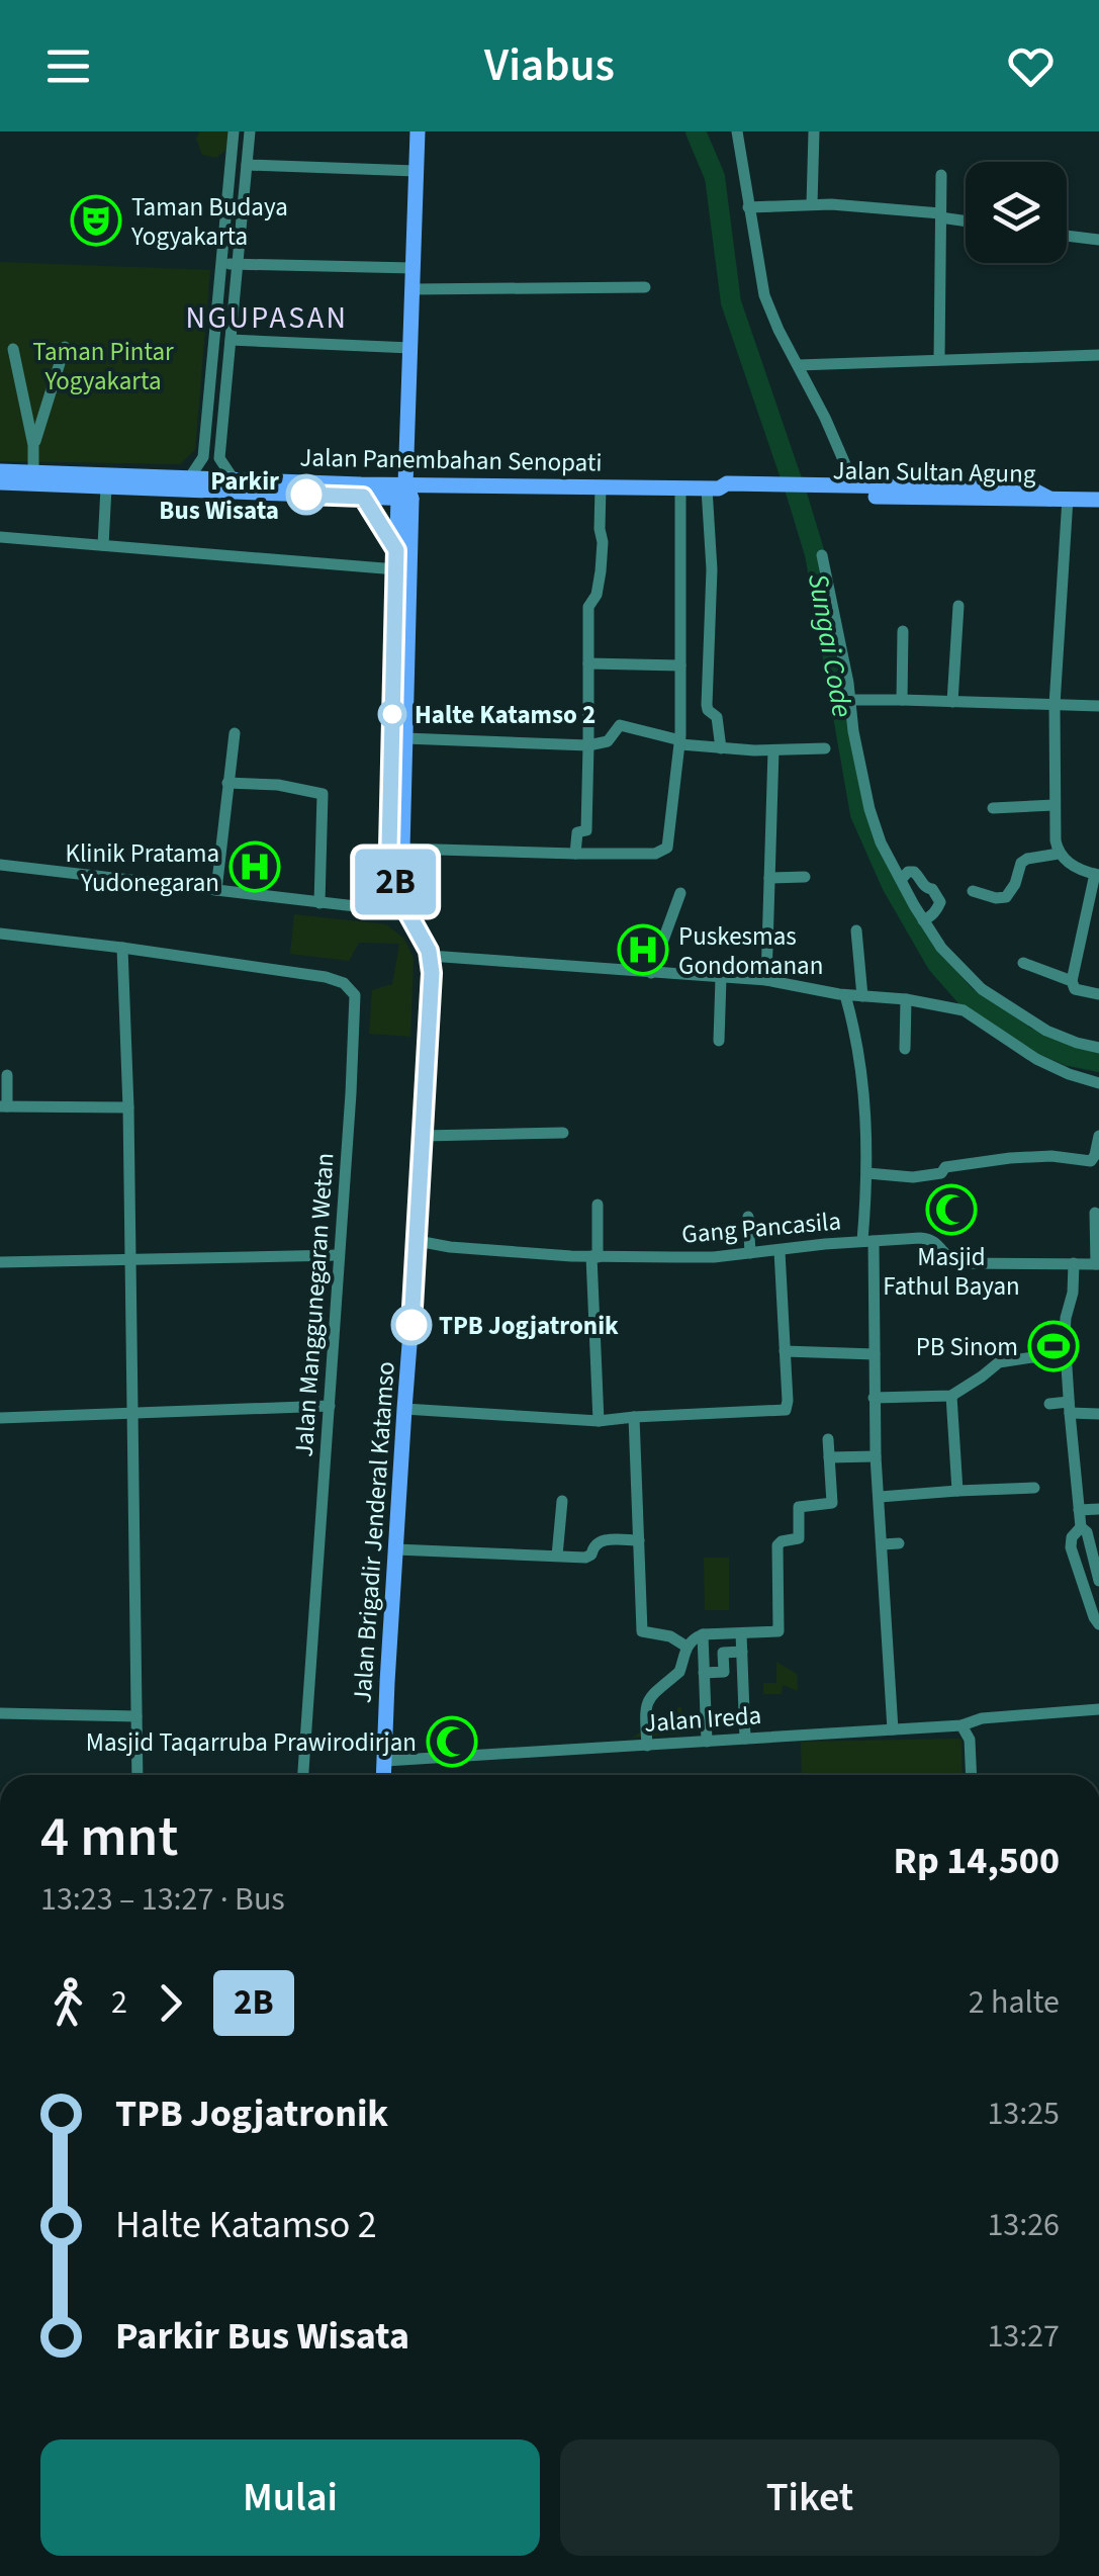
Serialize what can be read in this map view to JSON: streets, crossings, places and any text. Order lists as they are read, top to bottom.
{
  "streets": {
    "main road": ["Jalan Panembahan Senopati", "Jalan Sultan Agung", "Jalan Brigadir Jenderal Katamso"],
    "street": ["Gang Pancasila", "Jalan Manggunegaran Wetan", "Jalan Ireda"]
  },
  "crossings": [
    ["Jalan Panembahan Senopati", "Jalan Sultan Agung"],
    ["Jalan Panembahan Senopati", "Jalan Brigadir Jenderal Katamso"],
    ["Gang Pancasila", "Jalan Brigadir Jenderal Katamso"],
    ["Jalan Brigadir Jenderal Katamso", "Jalan Ireda"]
  ],
  "districts": ["NGUPASAN"],
  "water": ["Sungai Code"],
  "parks": ["Taman Pintar Yogyakarta"],
  "places": {
    "theatre": ["Taman Budaya Yogyakarta"],
    "other": ["Parkir Bus Wisata", "Halte Katamso 2", "TPB Jogjatronik"],
    "hospital": ["Klinik Pratama Yudonegaran", "Puskesmas Gondomanan"],
    "mosque": ["Masjid Fathul Bayan", "Masjid Taqarruba Prawirodirjan"],
    "sports": ["PB Sinom"]
  },
  "lines": ["bus line 2B"],
  "page": {
    "header": "Viabus",
    "on_map": "2B",
    "heading": ["4 mnt", "13:23 – 13:27 · Bus", "Rp 14,500"],
    "legs": ["2", "2B", "2 halte"],
    "list": [
      {
        "name": "TPB Jogjatronik",
        "value": "13:25"
      },
      {
        "name": "Halte Katamso 2",
        "value": "13:26"
      },
      {
        "name": "Parkir Bus Wisata",
        "value": "13:27"
      }
    ],
    "buttons": ["Mulai", "Tiket"]
  }
}
